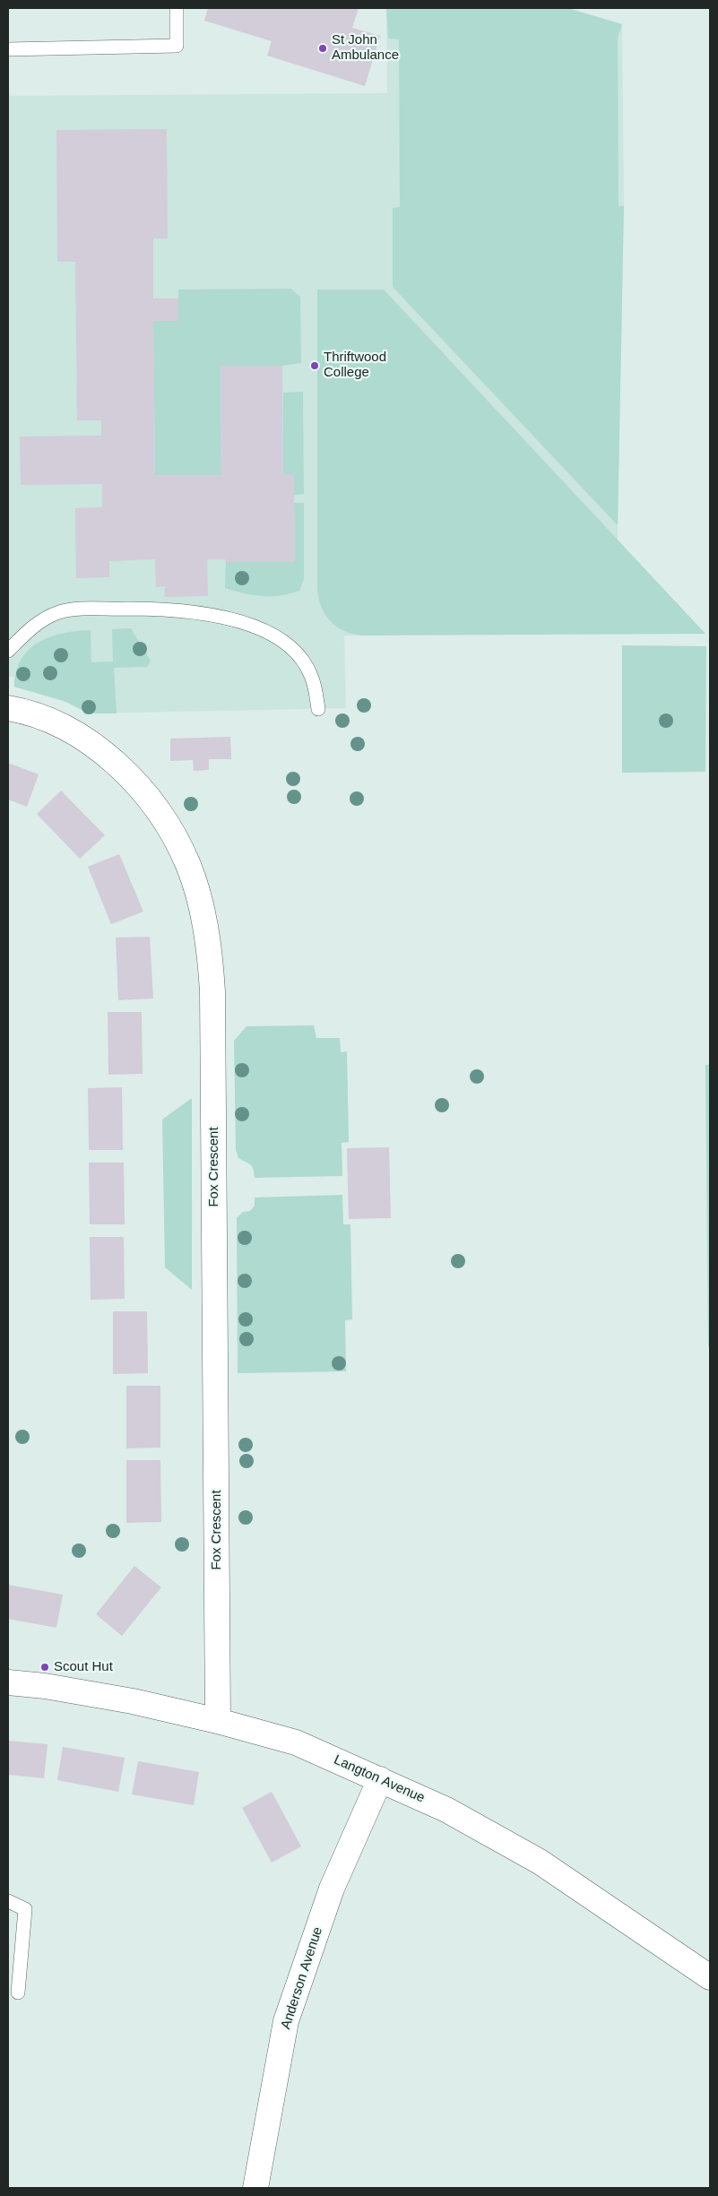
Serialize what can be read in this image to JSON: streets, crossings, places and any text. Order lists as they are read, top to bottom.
{
  "streets": {
    "street": ["Fox Crescent", "Langton Avenue", "Anderson Avenue"]
  },
  "crossings": [
    ["Fox Crescent", "Langton Avenue"],
    ["Langton Avenue", "Anderson Avenue"]
  ],
  "places": ["St John Ambulance", "Thriftwood College", "Scout Hut"]
}
